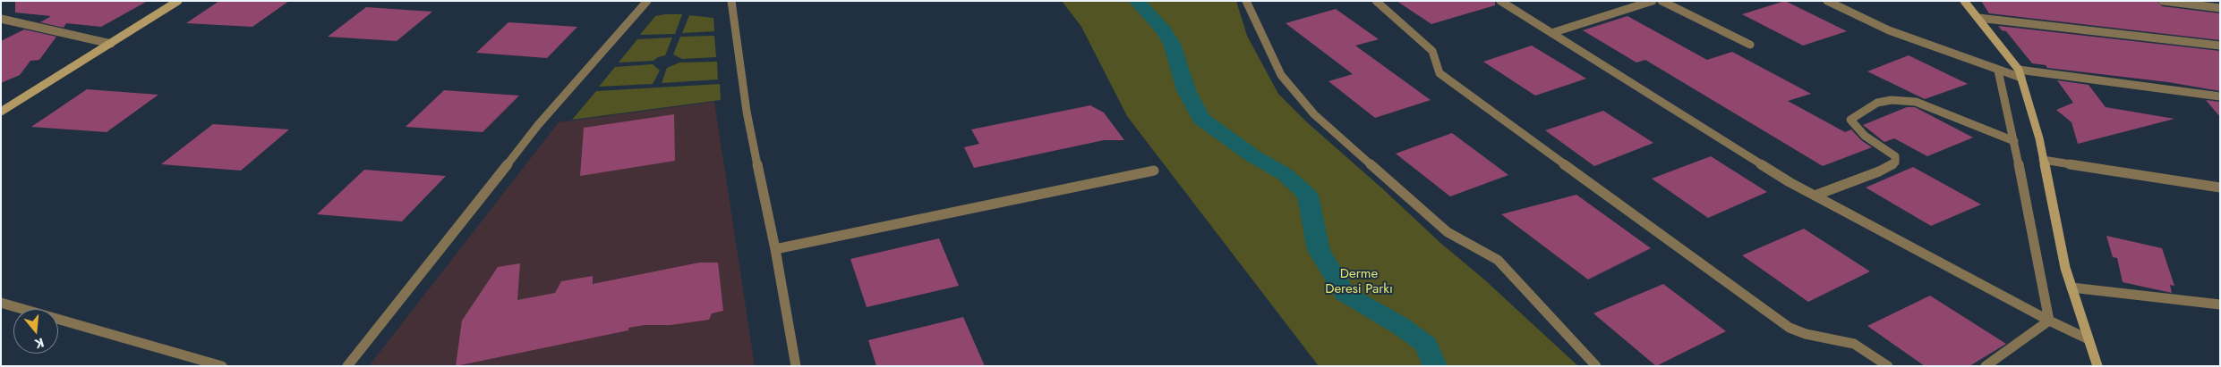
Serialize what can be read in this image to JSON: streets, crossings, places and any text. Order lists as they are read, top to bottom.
{
  "parks": ["Derme Deresi Parkı"],
  "north": "bottom"
}
